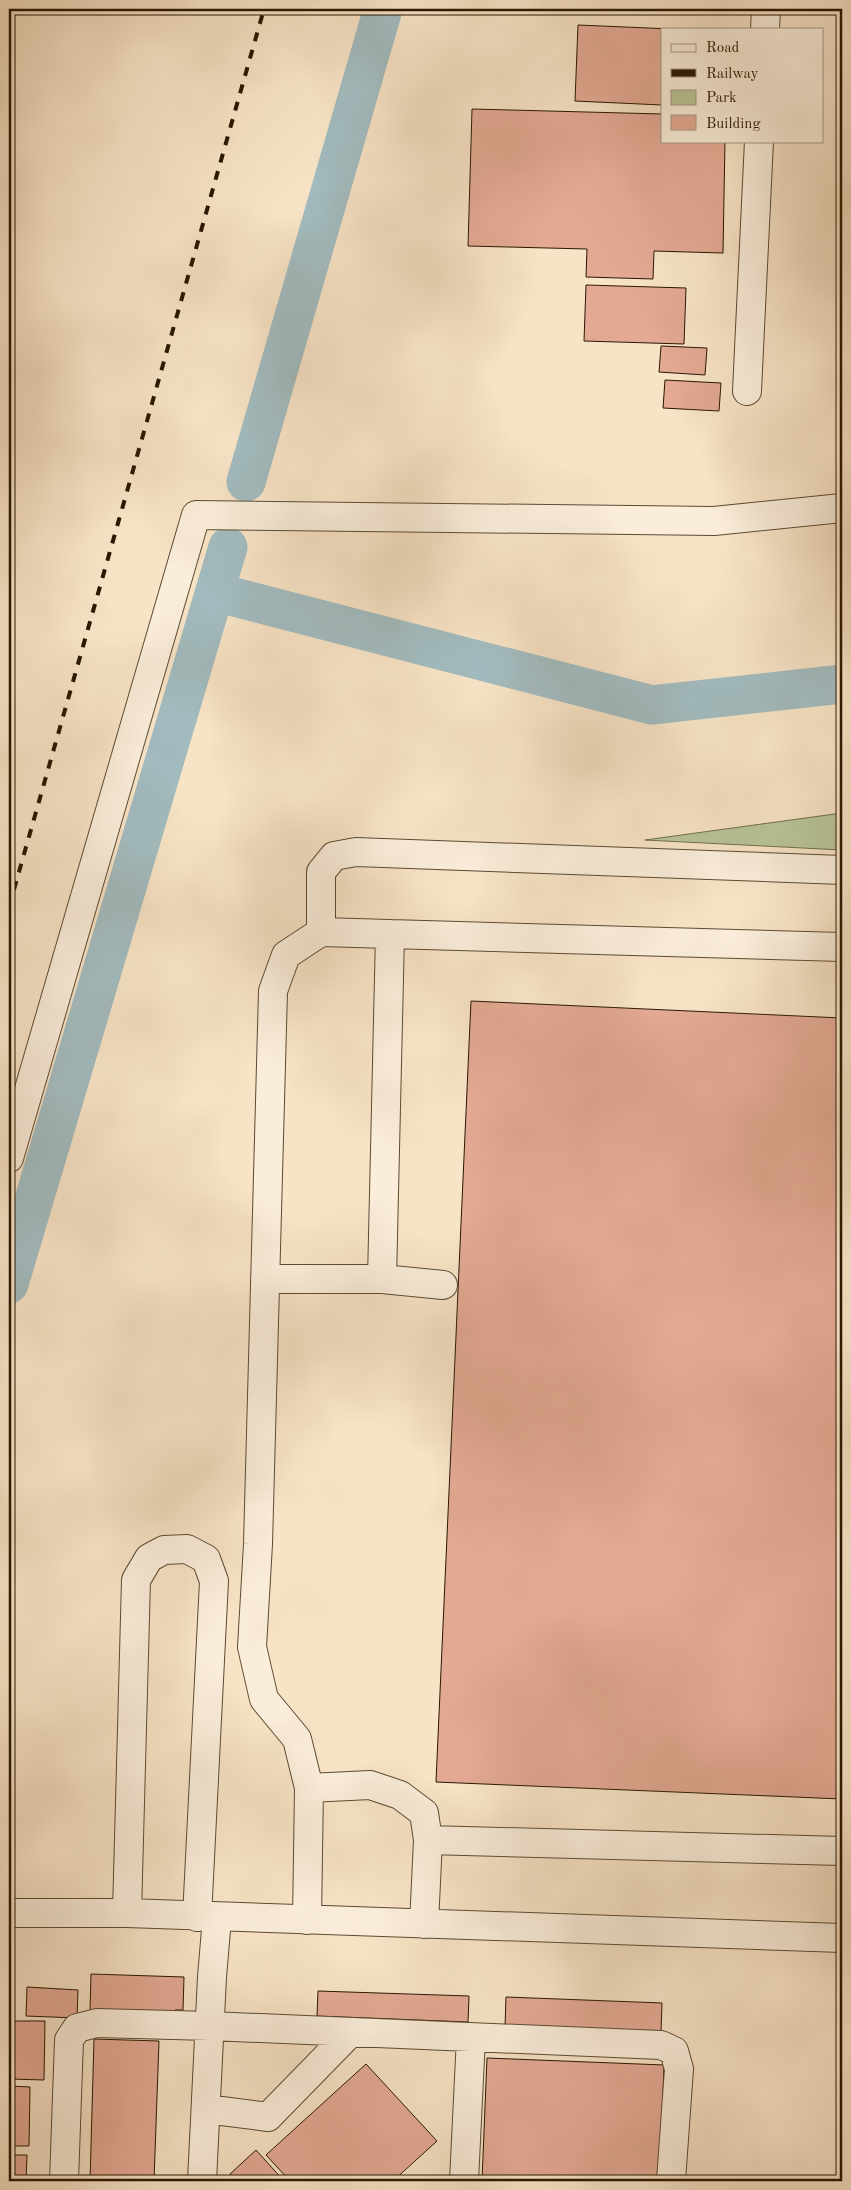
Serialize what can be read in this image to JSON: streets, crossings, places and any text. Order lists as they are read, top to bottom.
{
  "legend": [
    "Road",
    "Railway",
    "Park",
    "Building"
  ]
}
